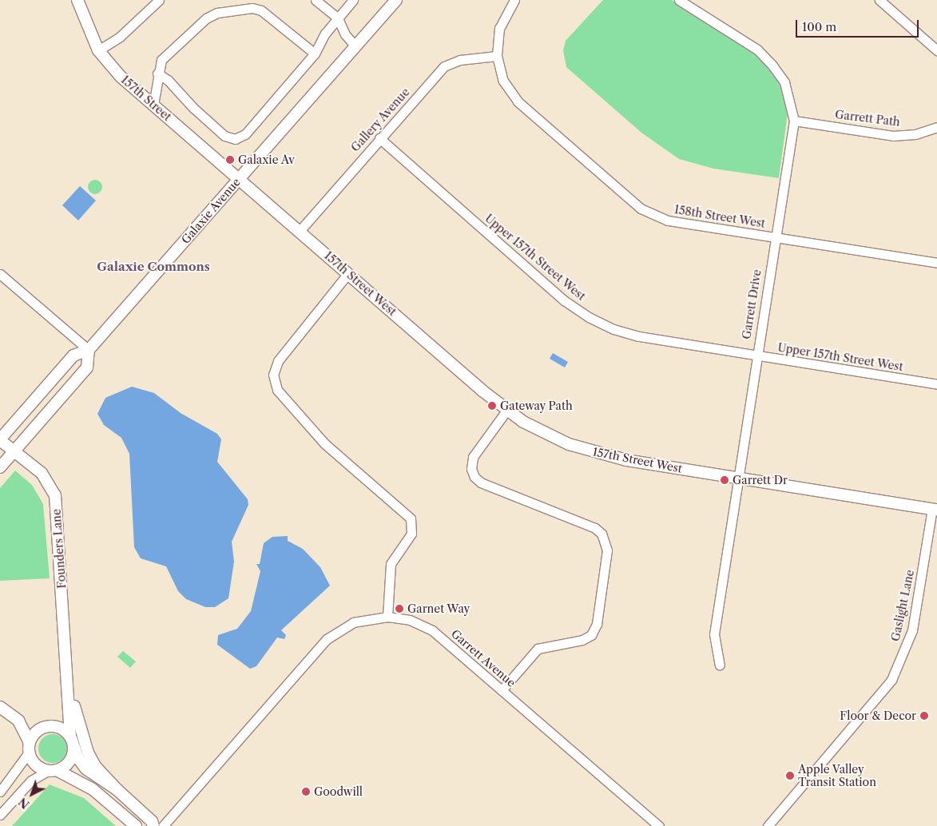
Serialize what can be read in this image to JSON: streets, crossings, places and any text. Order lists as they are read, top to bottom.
{
  "streets": {
    "street": [
      "157th Street",
      "Garrett Path",
      "Gallery Avenue",
      "Galaxie Avenue",
      "158th Street West",
      "Upper 157th Street West",
      "157th Street West",
      "Garrett Drive",
      "Founders Lane",
      "Gaslight Lane",
      "Garrett Avenue"
    ]
  },
  "crossings": [
    ["157th Street", "Galaxie Avenue"],
    ["157th Street", "157th Street West"],
    ["Garrett Path", "Garrett Drive"],
    ["Gallery Avenue", "158th Street West"],
    ["Gallery Avenue", "Upper 157th Street West"],
    ["Gallery Avenue", "157th Street West"],
    ["Galaxie Avenue", "157th Street West"],
    ["Galaxie Avenue", "Founders Lane"],
    ["158th Street West", "Garrett Drive"],
    ["Upper 157th Street West", "Garrett Drive"],
    ["157th Street West", "Garrett Drive"],
    ["157th Street West", "Gaslight Lane"]
  ],
  "districts": ["Galaxie Commons"],
  "places": [
    "Galaxie Av",
    "Gateway Path",
    "Garrett Dr",
    "Garnet Way",
    "Floor & Decor",
    "Apple Valley Transit Station",
    "Goodwill"
  ],
  "scale_bar": "100 m",
  "north": "bottom left"
}
